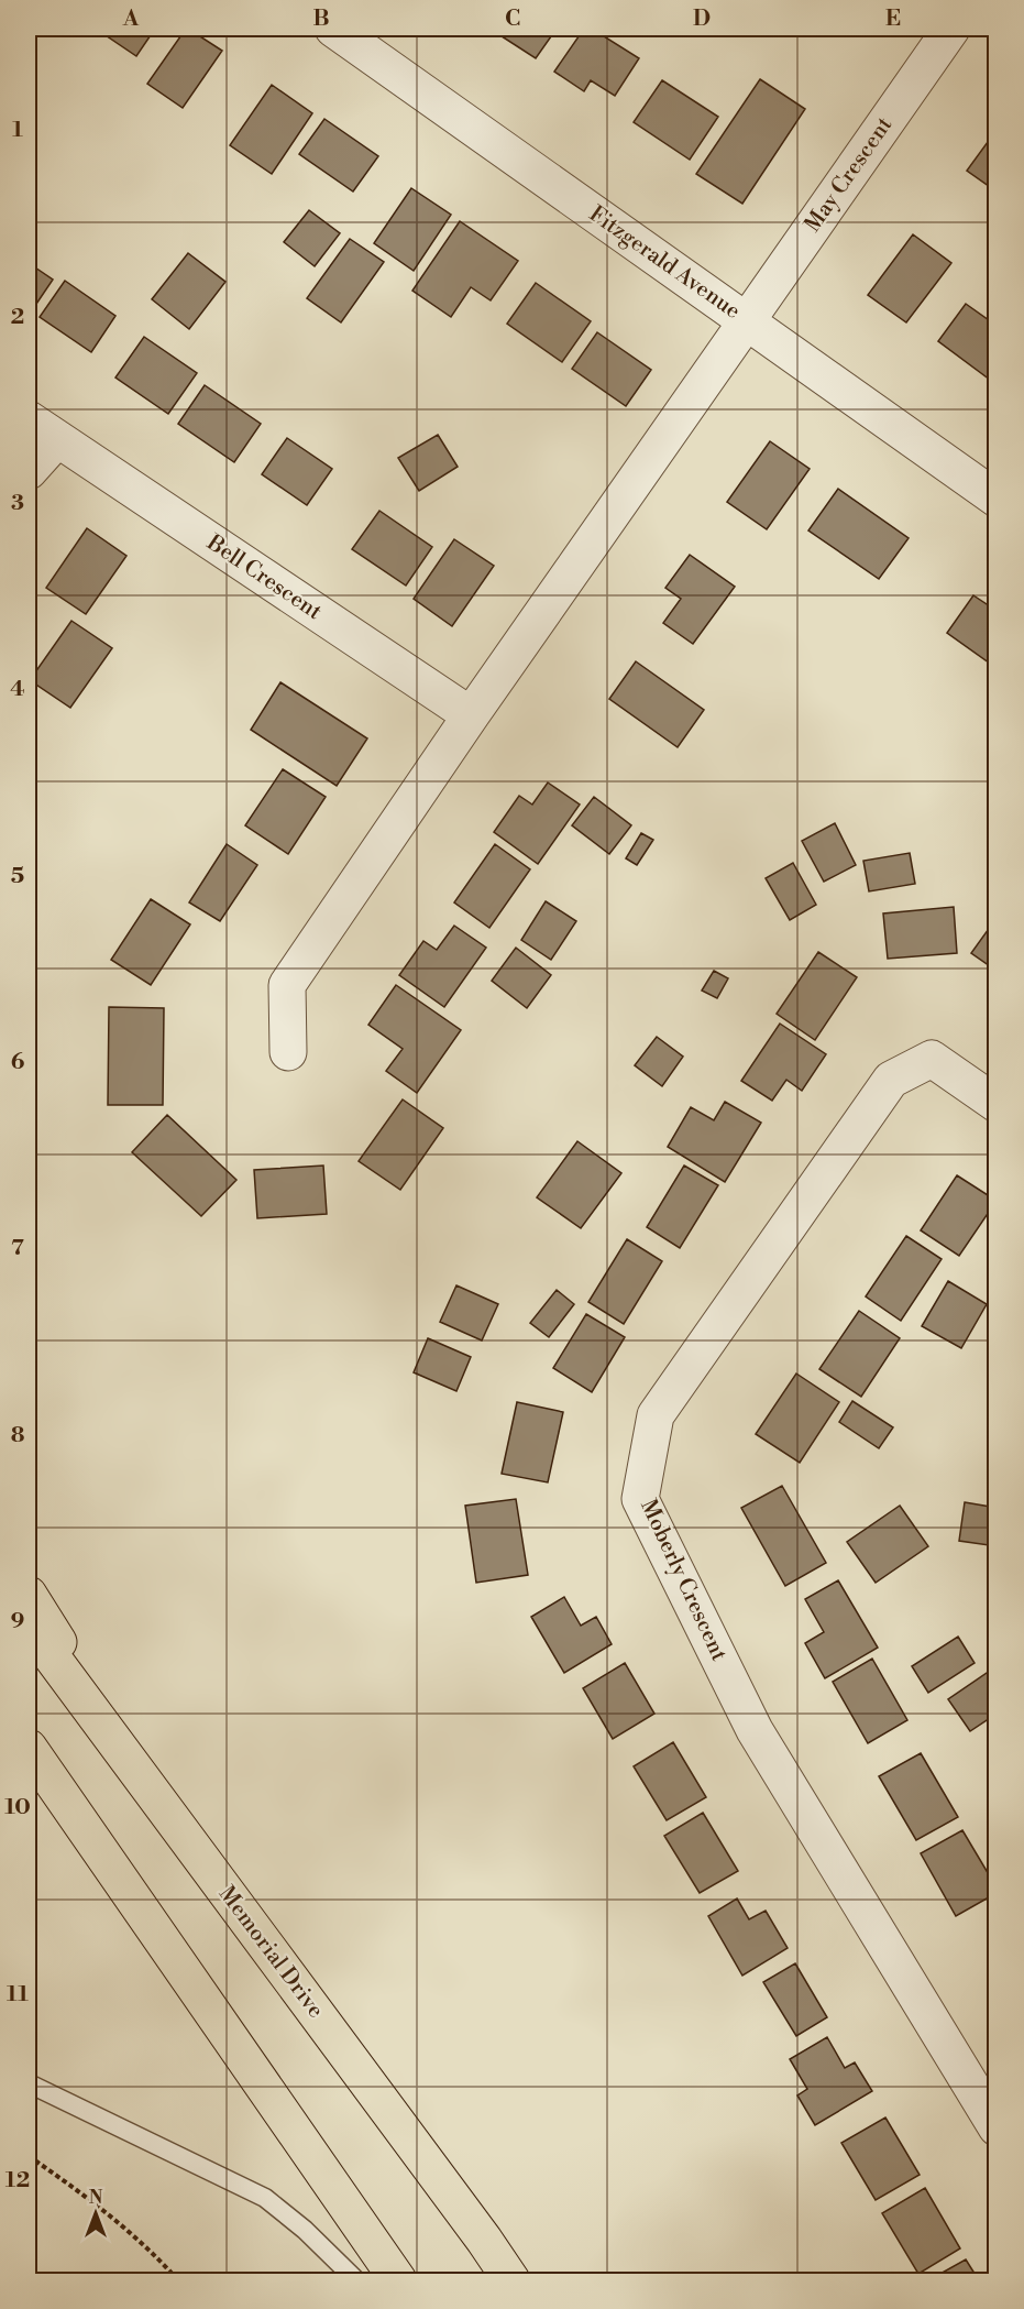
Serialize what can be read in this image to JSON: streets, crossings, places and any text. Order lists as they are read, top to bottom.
{
  "streets": {
    "highway": ["Memorial Drive"],
    "street": [
      "May Crescent",
      "Fitzgerald Avenue",
      "Bell Crescent",
      "Moberly Crescent"
    ]
  },
  "crossings": [
    ["May Crescent", "Fitzgerald Avenue"]
  ],
  "north": "top",
  "grid": {
    "columns": [
      "A",
      "B",
      "C",
      "D",
      "E"
    ],
    "rows": [
      "1",
      "2",
      "3",
      "4",
      "5",
      "6",
      "7",
      "8",
      "9",
      "10",
      "11",
      "12"
    ]
  }
}
